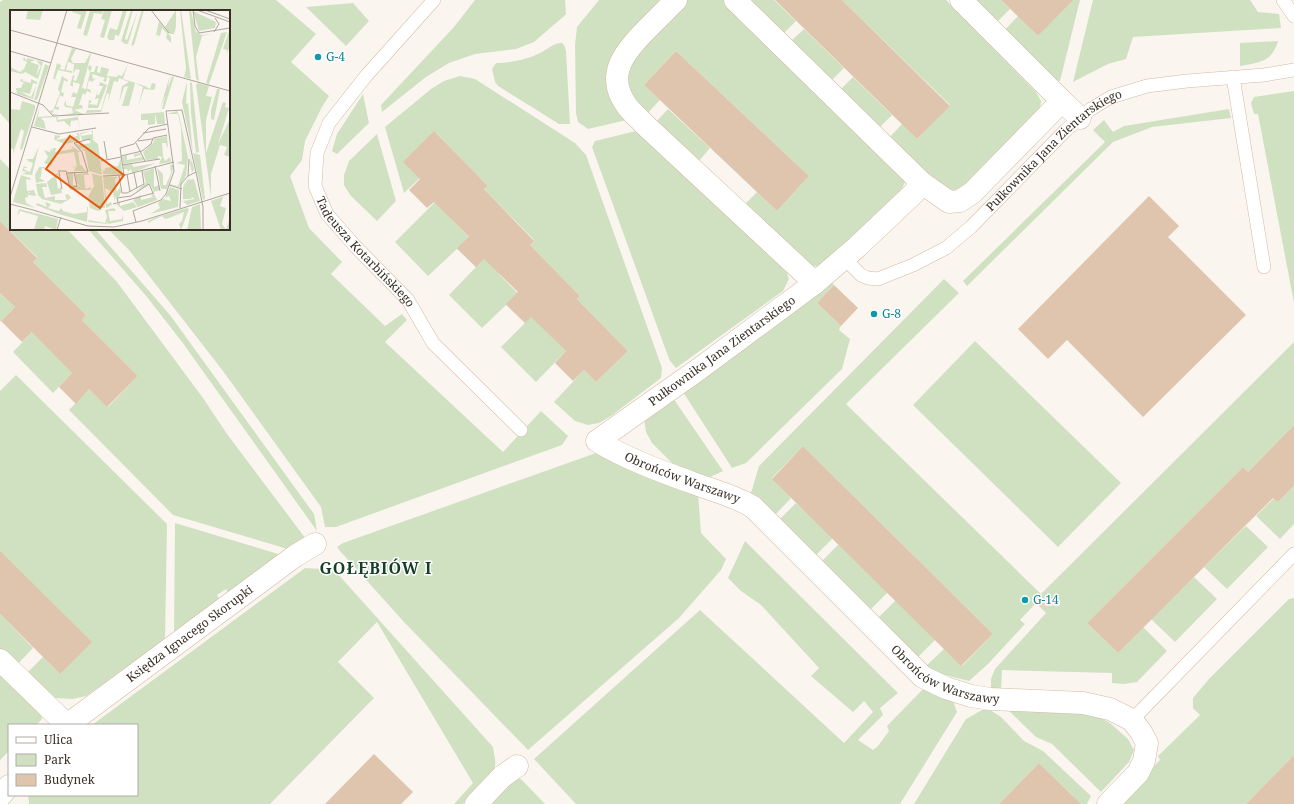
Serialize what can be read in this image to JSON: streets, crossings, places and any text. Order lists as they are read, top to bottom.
{
  "streets": {
    "street": ["Pułkownika Jana Zientarskiego", "Obrońców Warszawy", "Księdza Ignacego Skorupki"],
    "lane": ["Tadeusza Kotarbińskiego"]
  },
  "crossings": [
    ["Pułkownika Jana Zientarskiego", "Obrońców Warszawy"]
  ],
  "districts": ["GOŁĘBIÓW I"],
  "places": ["G-4", "G-8", "G-14"],
  "legend": ["Ulica", "Park", "Budynek"]
}
